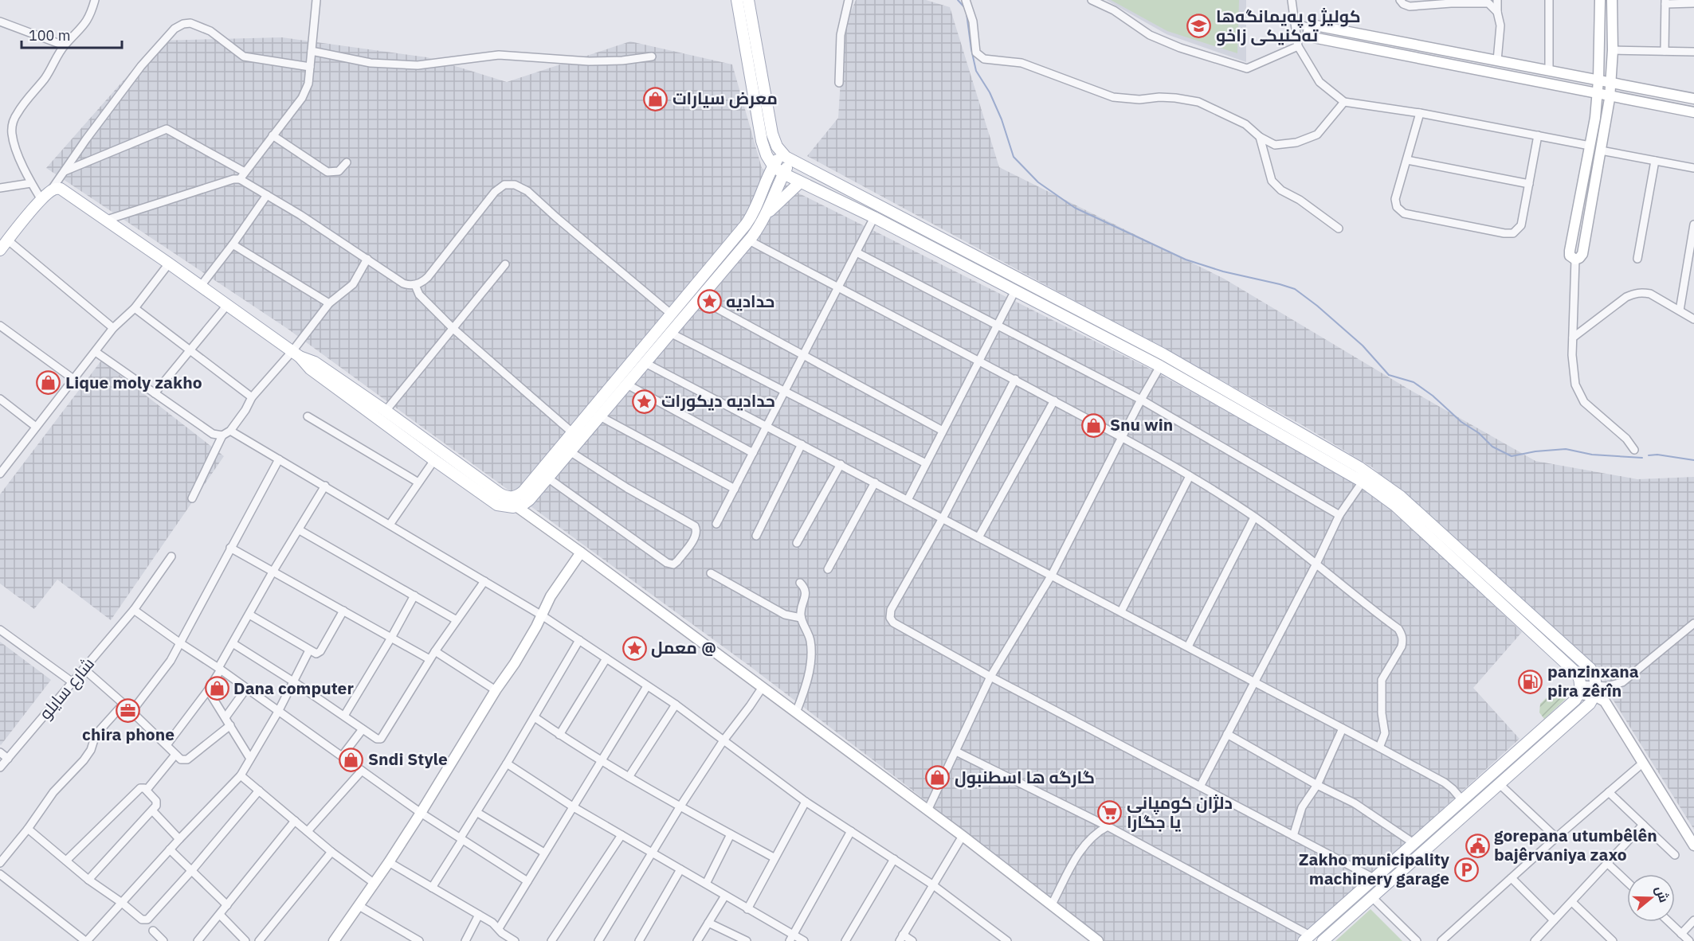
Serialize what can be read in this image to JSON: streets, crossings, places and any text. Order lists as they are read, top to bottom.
{
  "streets": {
    "street": ["شارع سايلو"]
  },
  "places": {
    "school or university": ["كوليژ و په‌يمانگه‌ها ته‌كنيكى زاخو"],
    "shop": [
      "معرض سيارات",
      "Lique moly zakho",
      "Snu win",
      "Dana computer",
      "Sndi Style",
      "گارگه ها اسطنبول"
    ],
    "place": ["حداديه", "حداديه ديكورات", "معمل @"],
    "fuel station": ["panzinxana pira zêrîn"],
    "office": ["chira phone"],
    "supermarket": ["دلژان کومپانی یا جگارا"],
    "public building": ["gorepana utumbêlên bajêrvaniya zaxo"],
    "parking": ["Zakho municipality machinery garage"]
  },
  "scale_bar": "100 m",
  "north": "right"
}
